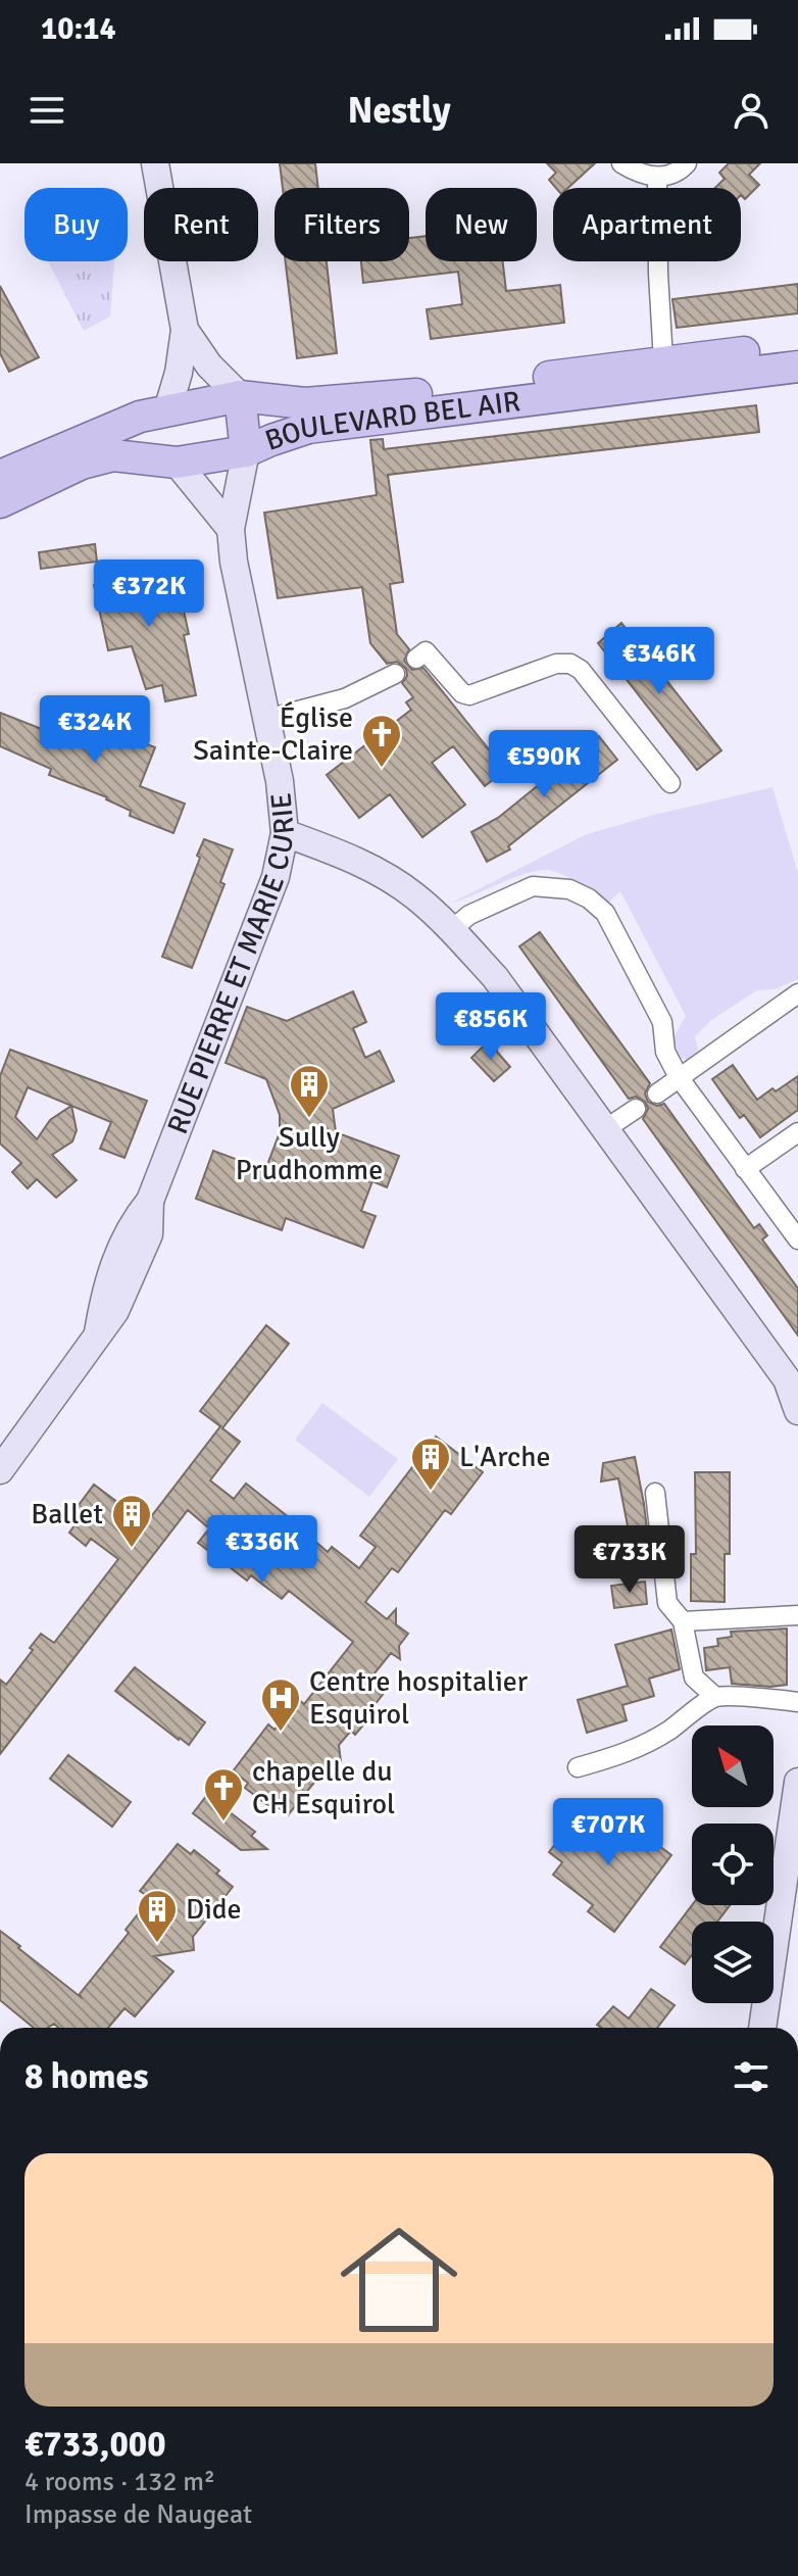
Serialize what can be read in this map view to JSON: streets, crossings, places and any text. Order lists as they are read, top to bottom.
{
  "streets": {
    "main road": ["BOULEVARD BEL AIR", "RUE PIERRE ET MARIE CURIE"]
  },
  "crossings": [
    ["BOULEVARD BEL AIR", "RUE PIERRE ET MARIE CURIE"]
  ],
  "places": {
    "church": ["Église Sainte-Claire", "chapelle du CH Esquirol"],
    "building": [
      "Sully Prudhomme",
      "L'Arche",
      "Ballet",
      "Dide"
    ],
    "hospital": ["Centre hospitalier Esquirol"]
  },
  "north": "top left",
  "page": {
    "status": "10:14",
    "header": "Nestly",
    "chip": [
      "Buy",
      "Rent",
      "Filters",
      "New",
      "Apartment"
    ],
    "price": [
      "€372K",
      "€346K",
      "€324K",
      "€590K",
      "€856K",
      "€336K",
      "€733K",
      "€707K"
    ],
    "heading": "8 homes",
    "list": [
      {
        "name": "€733,000",
        "note": "4 rooms · 132 m² · Impasse de Naugeat"
      }
    ]
  }
}
